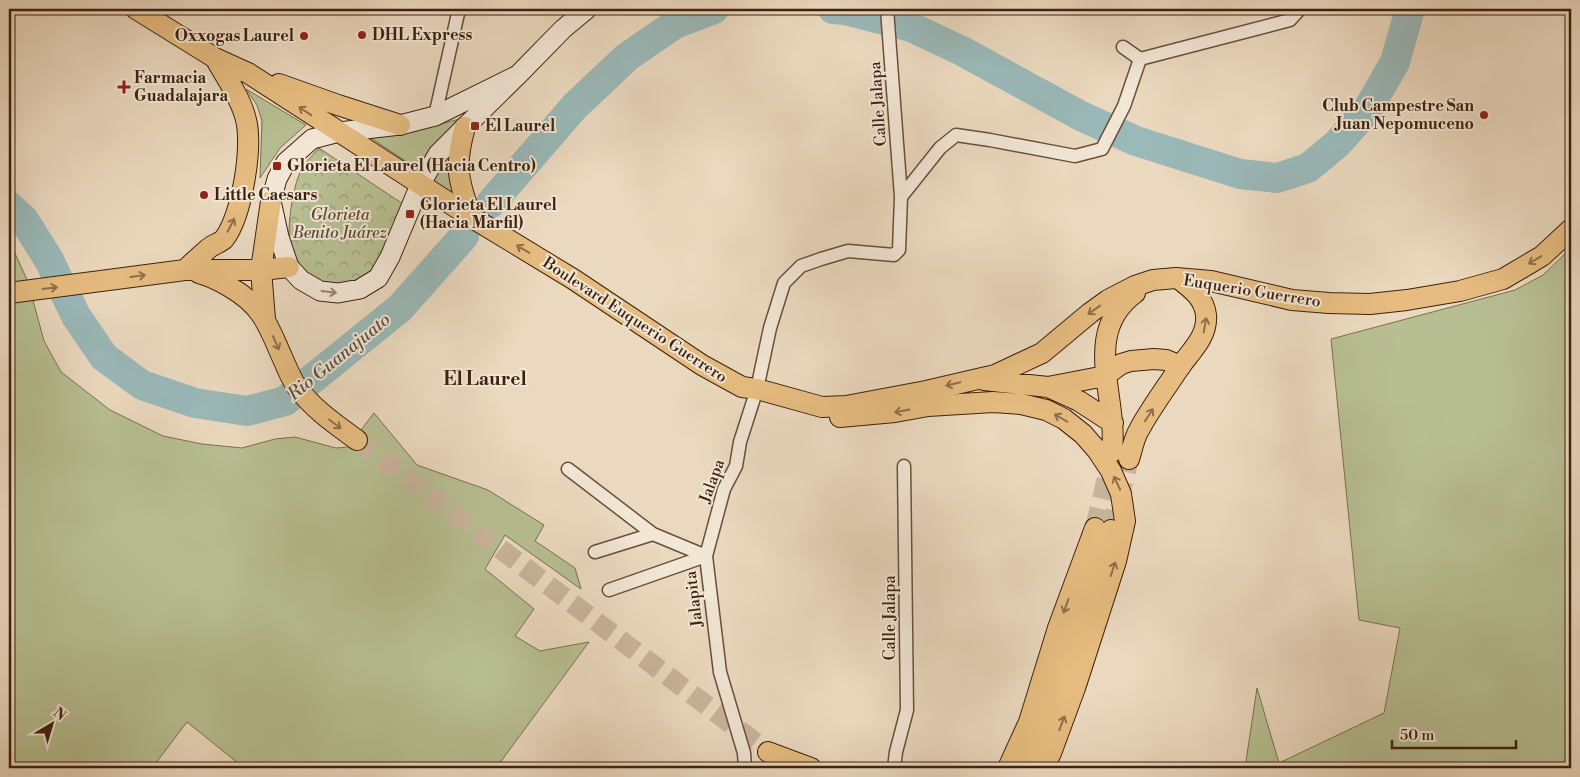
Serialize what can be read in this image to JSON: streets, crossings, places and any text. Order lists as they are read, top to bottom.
{
  "streets": {
    "main road": ["Euquerio Guerrero", "Boulevard Euquerio Guerrero"],
    "street": ["Calle Jalapa", "Jalapa", "Jalapita"]
  },
  "crossings": [
    ["Calle Jalapa", "Boulevard Euquerio Guerrero"],
    ["Calle Jalapa", "Jalapa"],
    ["Euquerio Guerrero", "Boulevard Euquerio Guerrero"],
    ["Boulevard Euquerio Guerrero", "Jalapa"],
    ["Jalapa", "Jalapita"]
  ],
  "one_way": ["Euquerio Guerrero"],
  "districts": ["El Laurel"],
  "water": ["Rio Guanajuato"],
  "parks": ["Glorieta Benito Juárez"],
  "places": {
    "other": [
      "DHL Express",
      "Oxxogas Laurel",
      "Club Campestre San Juan Nepomuceno",
      "Little Caesars"
    ],
    "health": ["Farmacia Guadalajara"],
    "transit": ["El Laurel", "Glorieta El Laurel (Hacia Centro)", "Glorieta El Laurel (Hacia Marfil)"]
  },
  "scale_bar": "50 m",
  "north": "top right"
}
